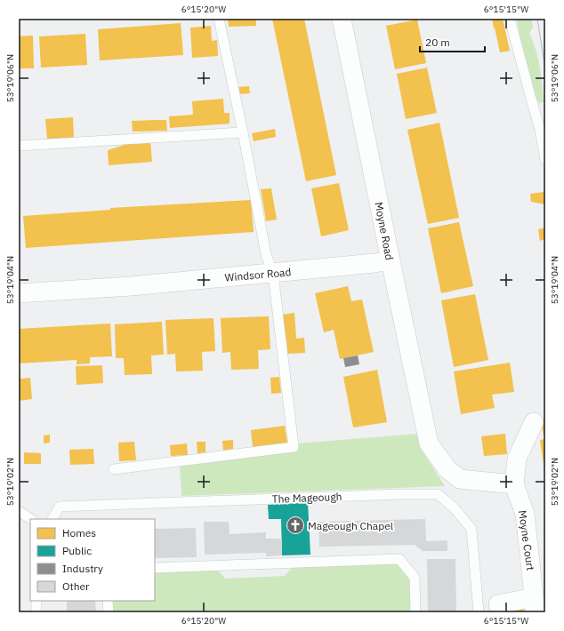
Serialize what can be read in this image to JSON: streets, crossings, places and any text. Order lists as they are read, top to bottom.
{
  "streets": {
    "street": ["Moyne Road", "Windsor Road", "Moyne Court"],
    "lane": ["The Mageough"]
  },
  "crossings": [
    ["Moyne Road", "Windsor Road"],
    ["Moyne Road", "Moyne Court"]
  ],
  "places": {
    "church": ["Mageough Chapel"]
  },
  "legend": [
    "Homes",
    "Public",
    "Industry",
    "Other"
  ],
  "scale_bar": "20 m",
  "coordinates": [
    "6°15'20\"W",
    "6°15'15\"W",
    "53°19'06\"N",
    "53°19'04\"N",
    "53°19'02\"N"
  ]
}
